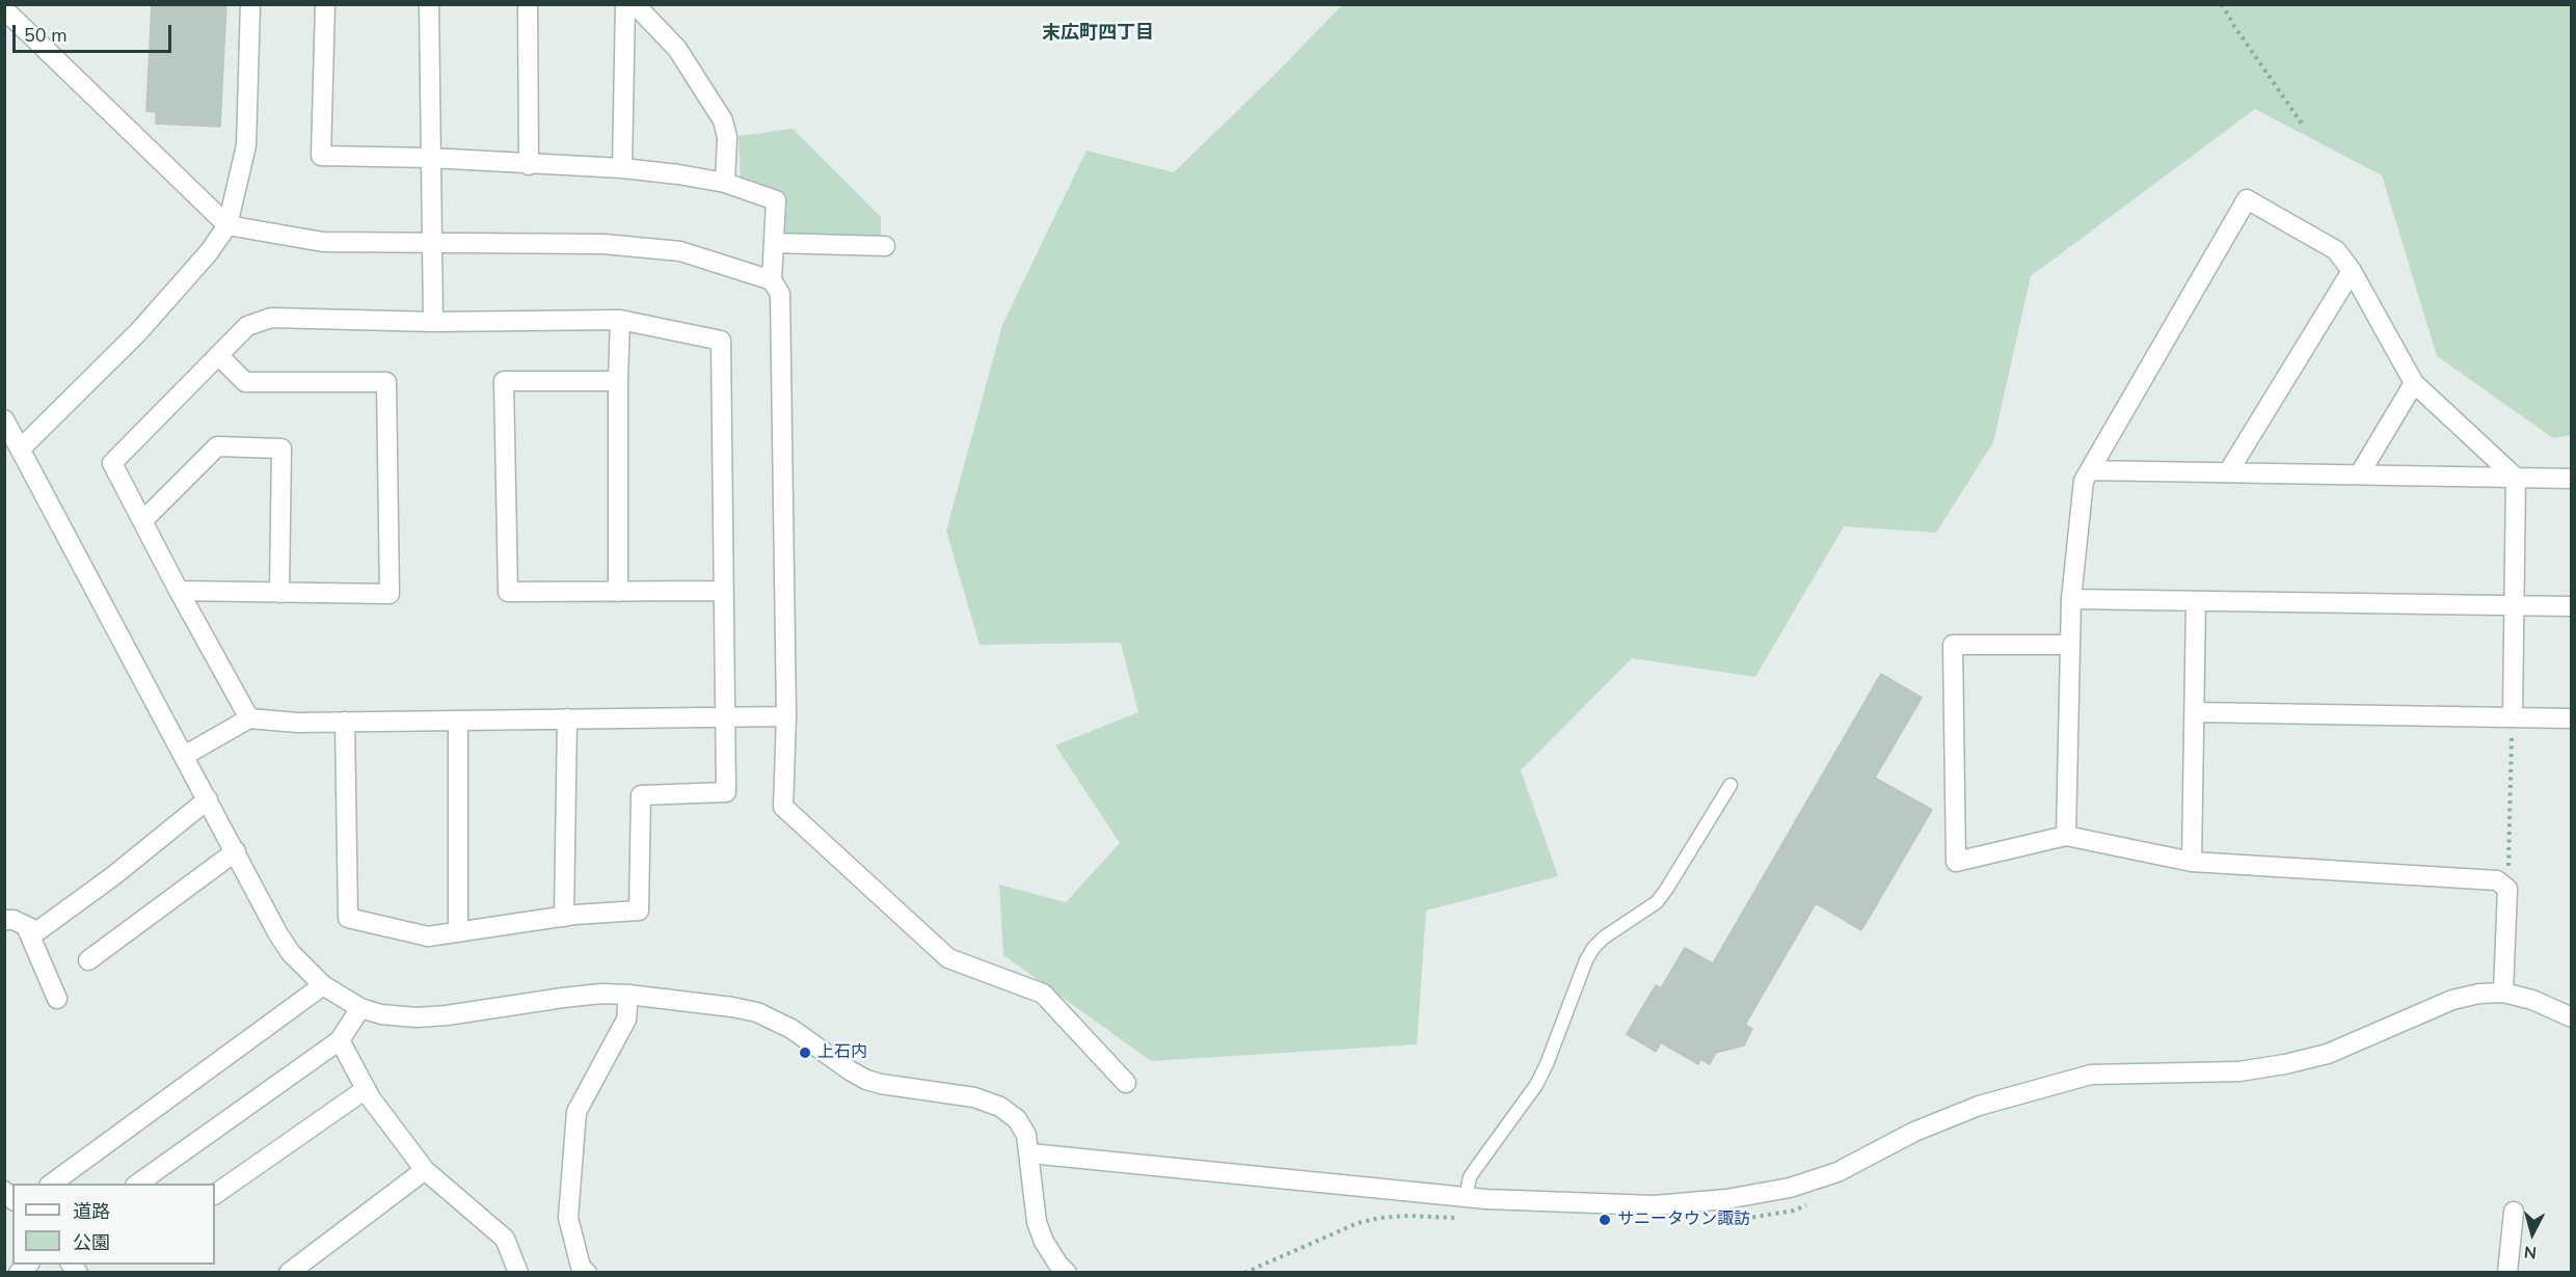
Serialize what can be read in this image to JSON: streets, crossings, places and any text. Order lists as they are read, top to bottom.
{
  "districts": ["末広町四丁目"],
  "places": ["上石内", "サニータウン諏訪"],
  "legend": ["道路", "公園"],
  "scale_bar": "50 m",
  "north": "bottom"
}
